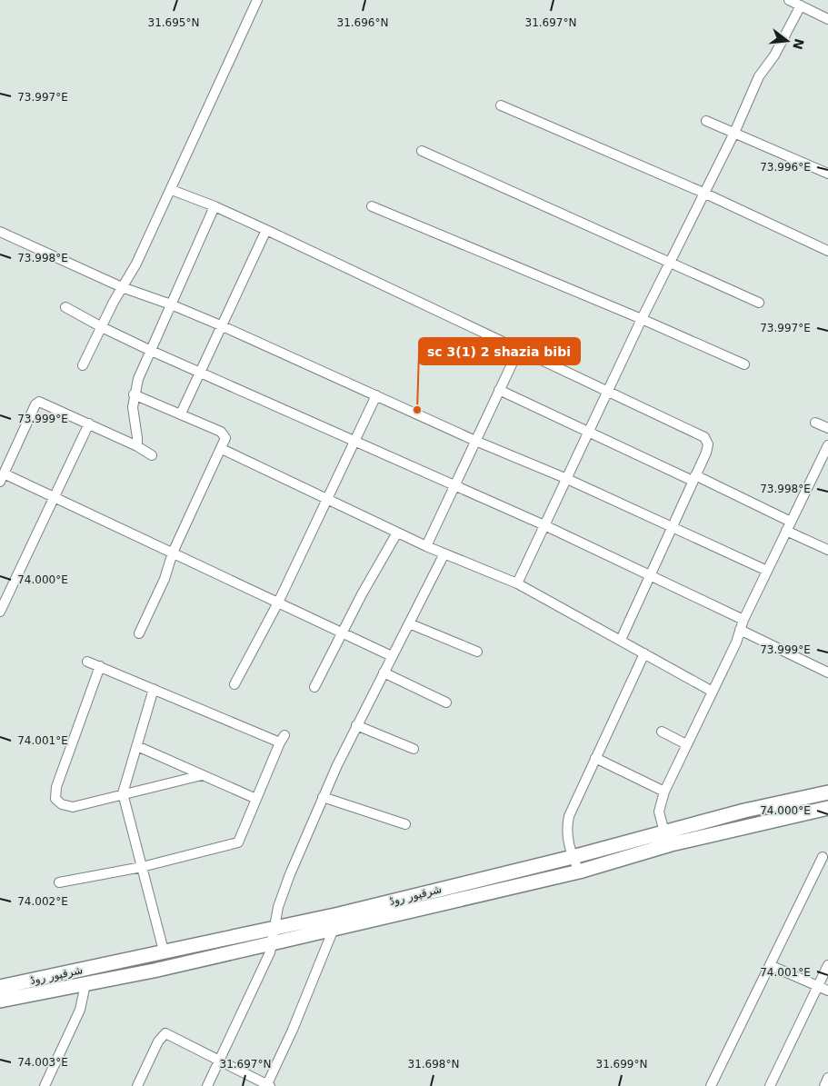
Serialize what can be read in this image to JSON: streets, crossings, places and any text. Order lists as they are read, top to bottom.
{
  "streets": {
    "main road": ["شرقپور روڈ"]
  },
  "places": ["sc 3(1) 2 shazia bibi"],
  "north": "right",
  "coordinates": [
    "31.695°N",
    "31.696°N",
    "31.697°N",
    "73.997°E",
    "73.996°E",
    "73.998°E",
    "73.999°E",
    "74.000°E",
    "74.001°E",
    "74.002°E",
    "74.003°E",
    "31.698°N",
    "31.699°N"
  ]
}
